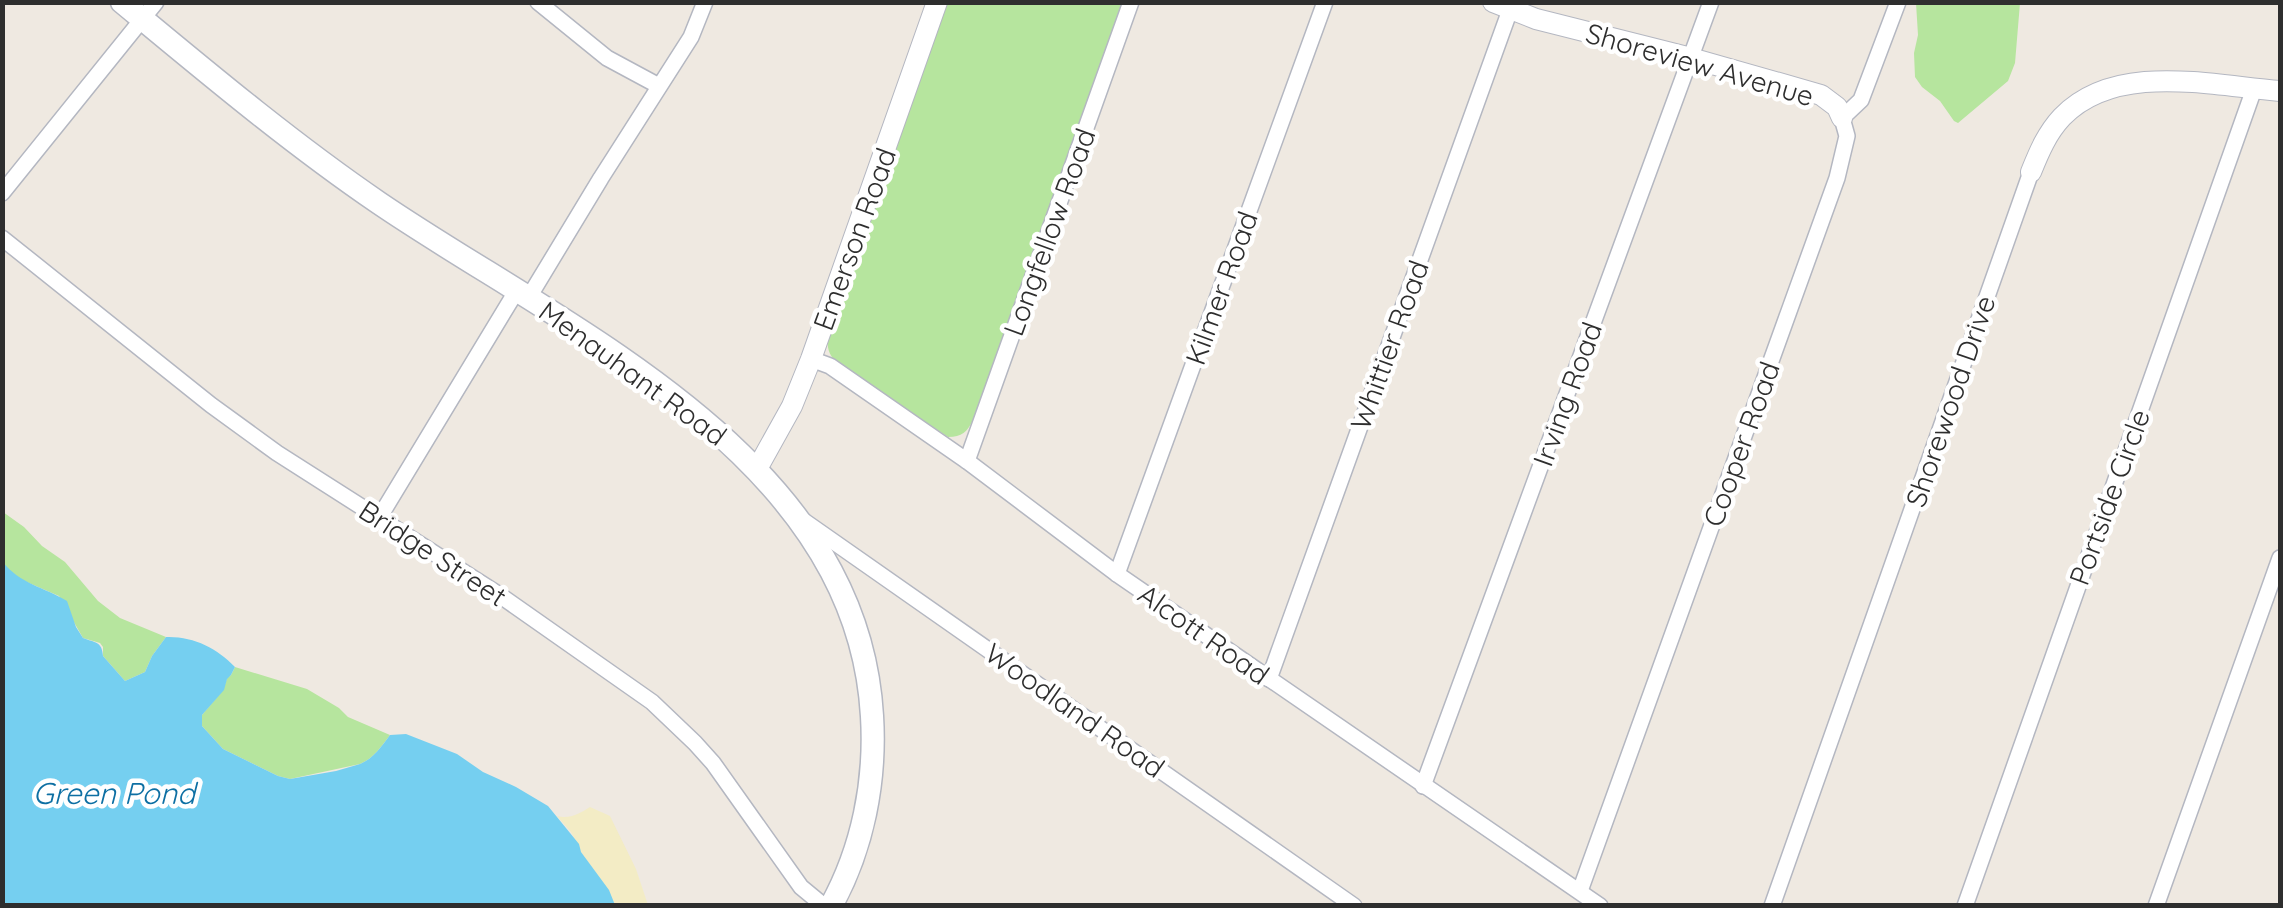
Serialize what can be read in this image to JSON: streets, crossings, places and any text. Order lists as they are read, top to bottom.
{
  "streets": {
    "main road": ["Menauhant Road"],
    "street": [
      "Shoreview Avenue",
      "Longfellow Road",
      "Emerson Road",
      "Kilmer Road",
      "Whittier Road",
      "Irving Road",
      "Shorewood Drive",
      "Cooper Road",
      "Portside Circle",
      "Bridge Street",
      "Alcott Road",
      "Woodland Road"
    ]
  },
  "crossings": [
    ["Shoreview Avenue", "Whittier Road"],
    ["Shoreview Avenue", "Irving Road"],
    ["Shoreview Avenue", "Cooper Road"],
    ["Longfellow Road", "Alcott Road"],
    ["Emerson Road", "Menauhant Road"],
    ["Emerson Road", "Alcott Road"],
    ["Kilmer Road", "Alcott Road"],
    ["Whittier Road", "Alcott Road"],
    ["Menauhant Road", "Bridge Street"],
    ["Menauhant Road", "Woodland Road"],
    ["Irving Road", "Alcott Road"],
    ["Shorewood Drive", "Portside Circle"],
    ["Cooper Road", "Alcott Road"]
  ],
  "water": ["Green Pond"]
}
